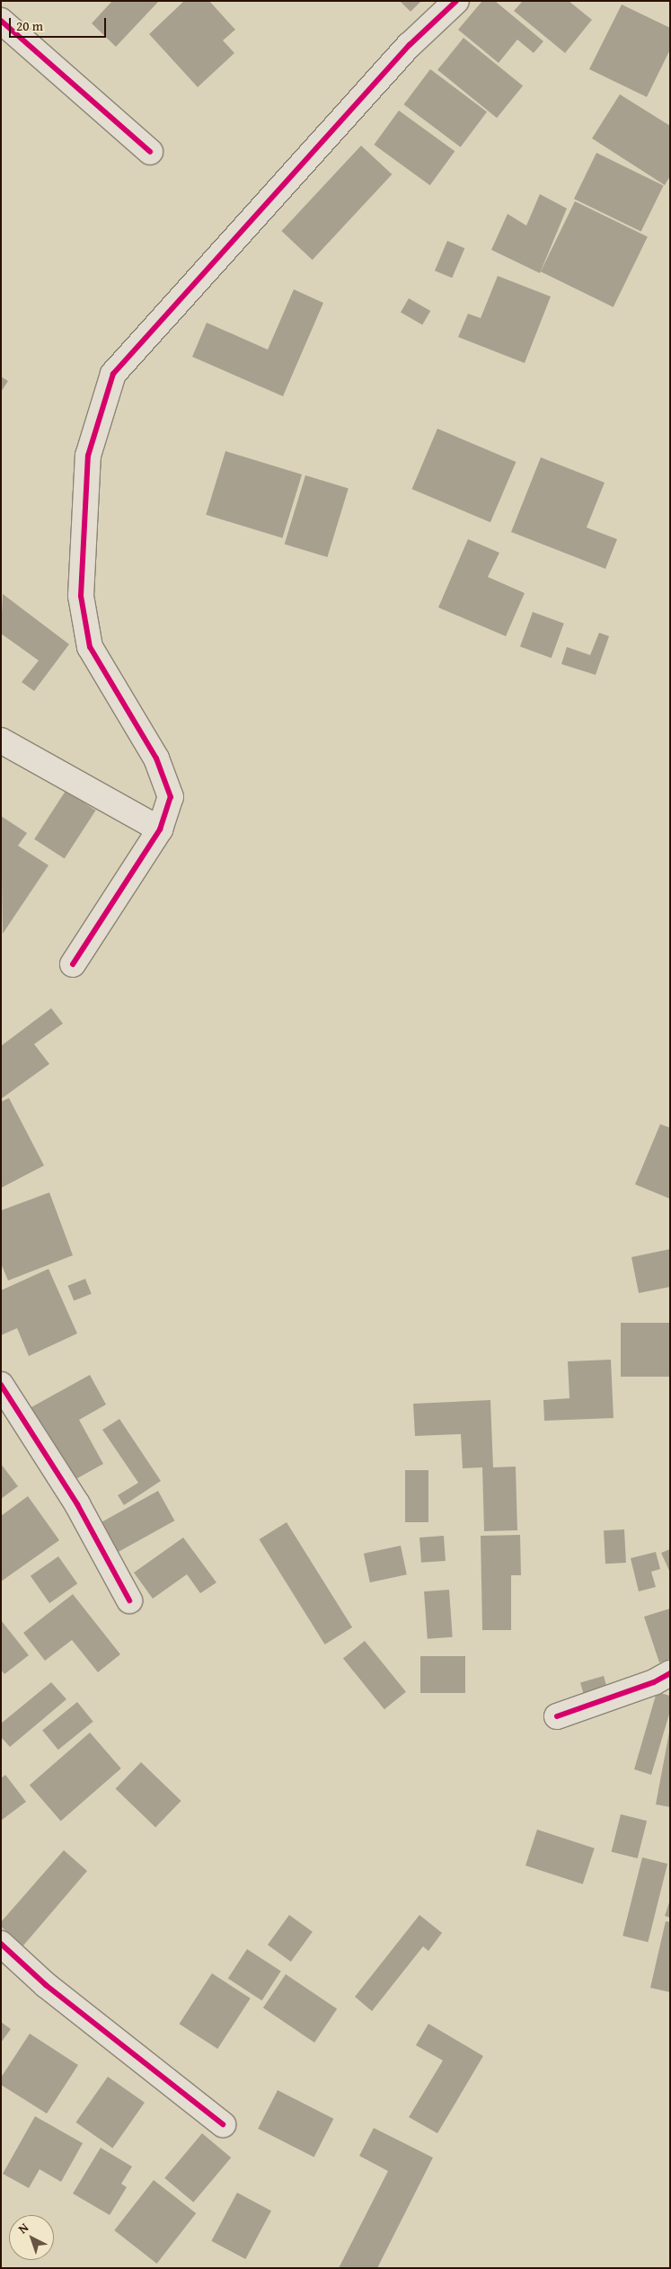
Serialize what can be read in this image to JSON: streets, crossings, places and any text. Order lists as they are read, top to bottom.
{
  "scale_bar": "20 m",
  "north": "top left"
}
